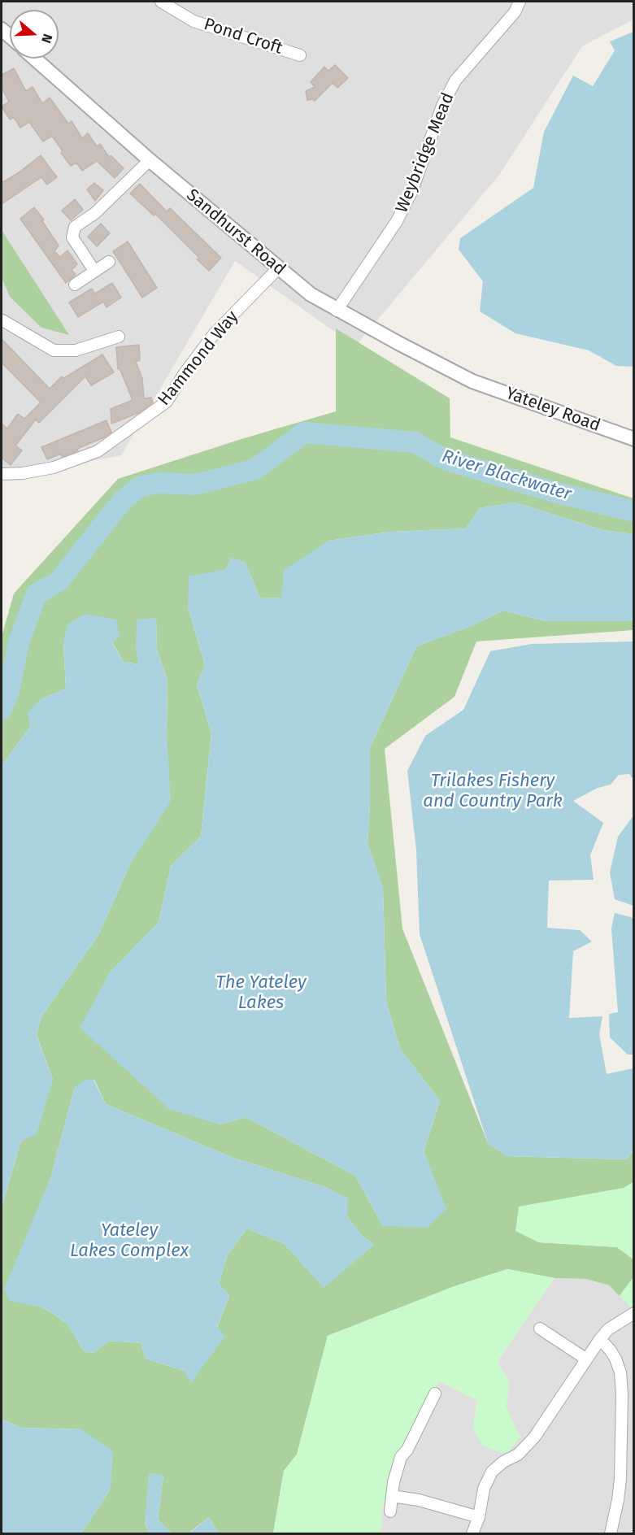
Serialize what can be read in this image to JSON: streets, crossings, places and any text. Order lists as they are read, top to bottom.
{
  "streets": {
    "street": [
      "Pond Croft",
      "Weybridge Mead",
      "Sandhurst Road",
      "Hammond Way",
      "Yateley Road"
    ]
  },
  "crossings": [
    ["Weybridge Mead", "Sandhurst Road"],
    ["Sandhurst Road", "Hammond Way"],
    ["Sandhurst Road", "Yateley Road"]
  ],
  "water": [
    "River Blackwater",
    "Trilakes Fishery and Country Park",
    "The Yateley Lakes",
    "Yateley Lakes Complex"
  ],
  "north": "right"
}
